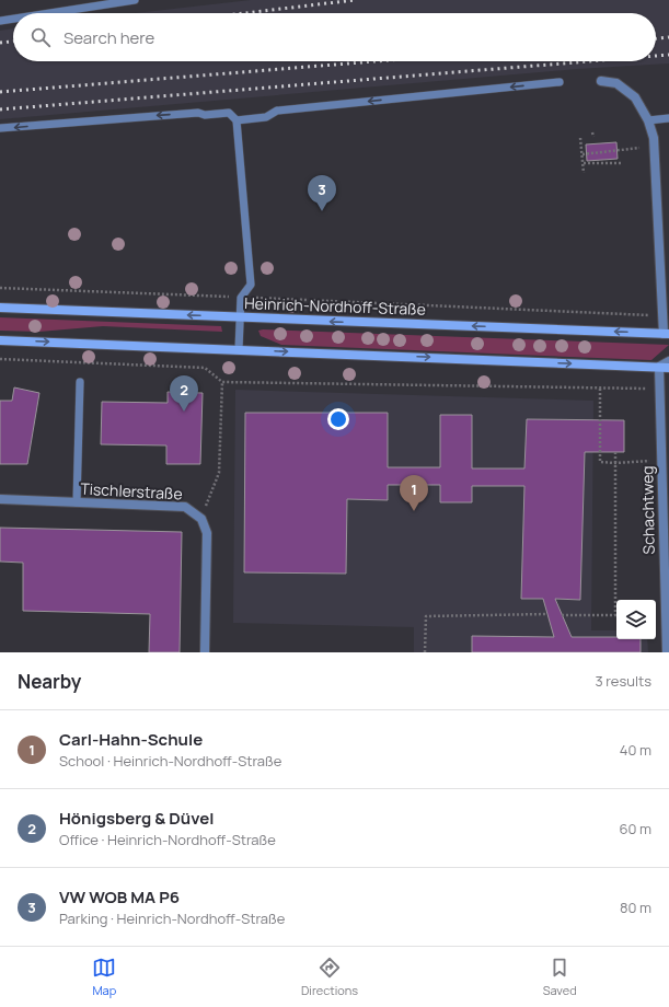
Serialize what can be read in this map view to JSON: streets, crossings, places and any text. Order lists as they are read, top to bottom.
{
  "streets": {
    "main road": ["Heinrich-Nordhoff-Straße"],
    "street": ["Tischlerstraße", "Schachtweg"]
  },
  "page": {
    "search": "Search here",
    "pins": ["3", "2", "1"],
    "heading": ["Nearby", "3 results"],
    "list": [
      {
        "mark": "1",
        "name": "Carl-Hahn-Schule",
        "note": "School · Heinrich-Nordhoff-Straße",
        "value": "40 m"
      },
      {
        "mark": "2",
        "name": "Hönigsberg & Düvel",
        "note": "Office · Heinrich-Nordhoff-Straße",
        "value": "60 m"
      },
      {
        "mark": "3",
        "name": "VW WOB MA P6",
        "note": "Parking · Heinrich-Nordhoff-Straße",
        "value": "80 m"
      }
    ],
    "nav": ["Map", "Directions", "Saved"]
  }
}
